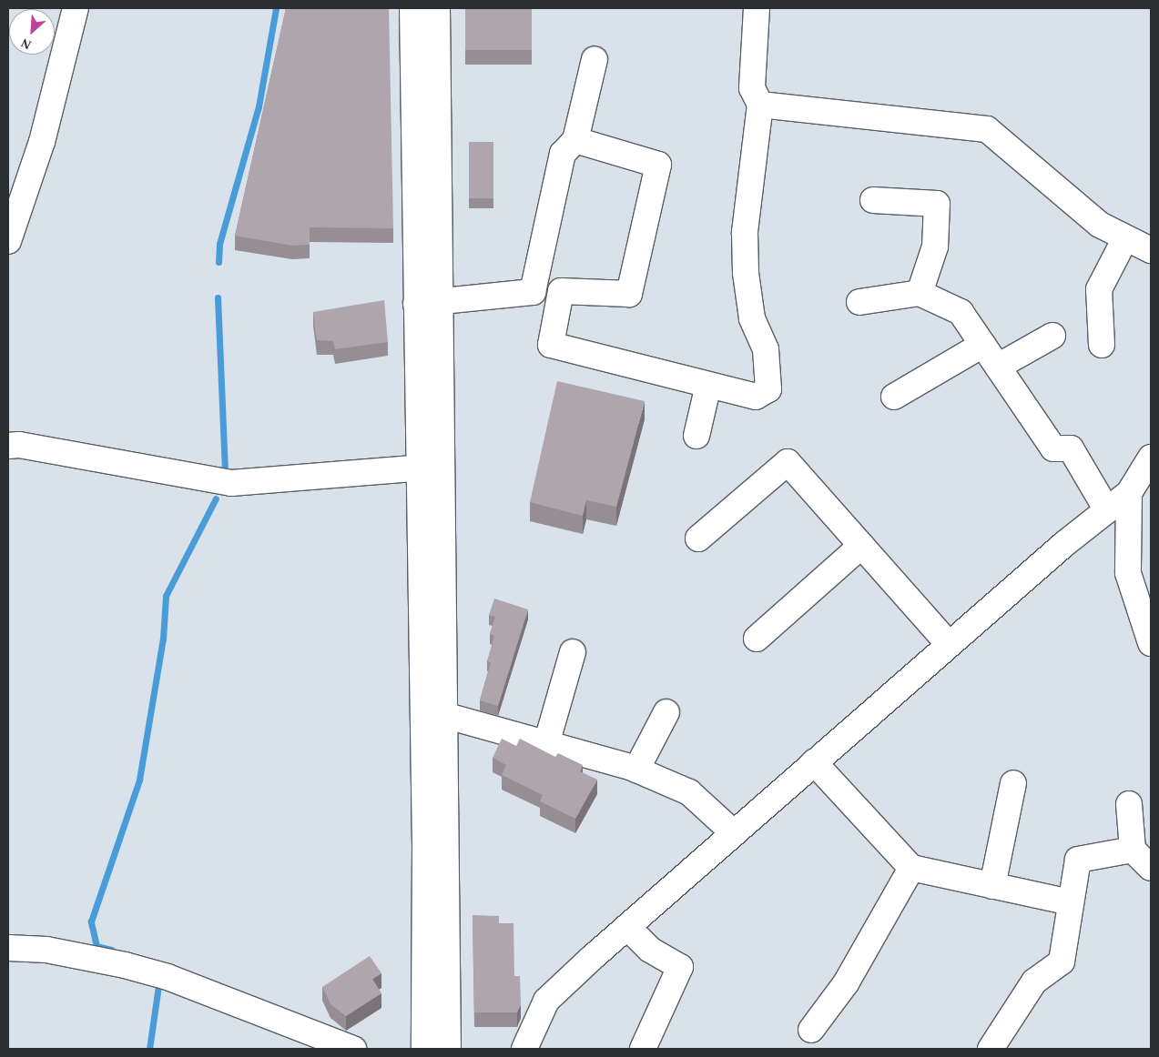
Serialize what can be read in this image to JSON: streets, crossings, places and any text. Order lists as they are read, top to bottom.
{
  "north": "bottom left"
}
